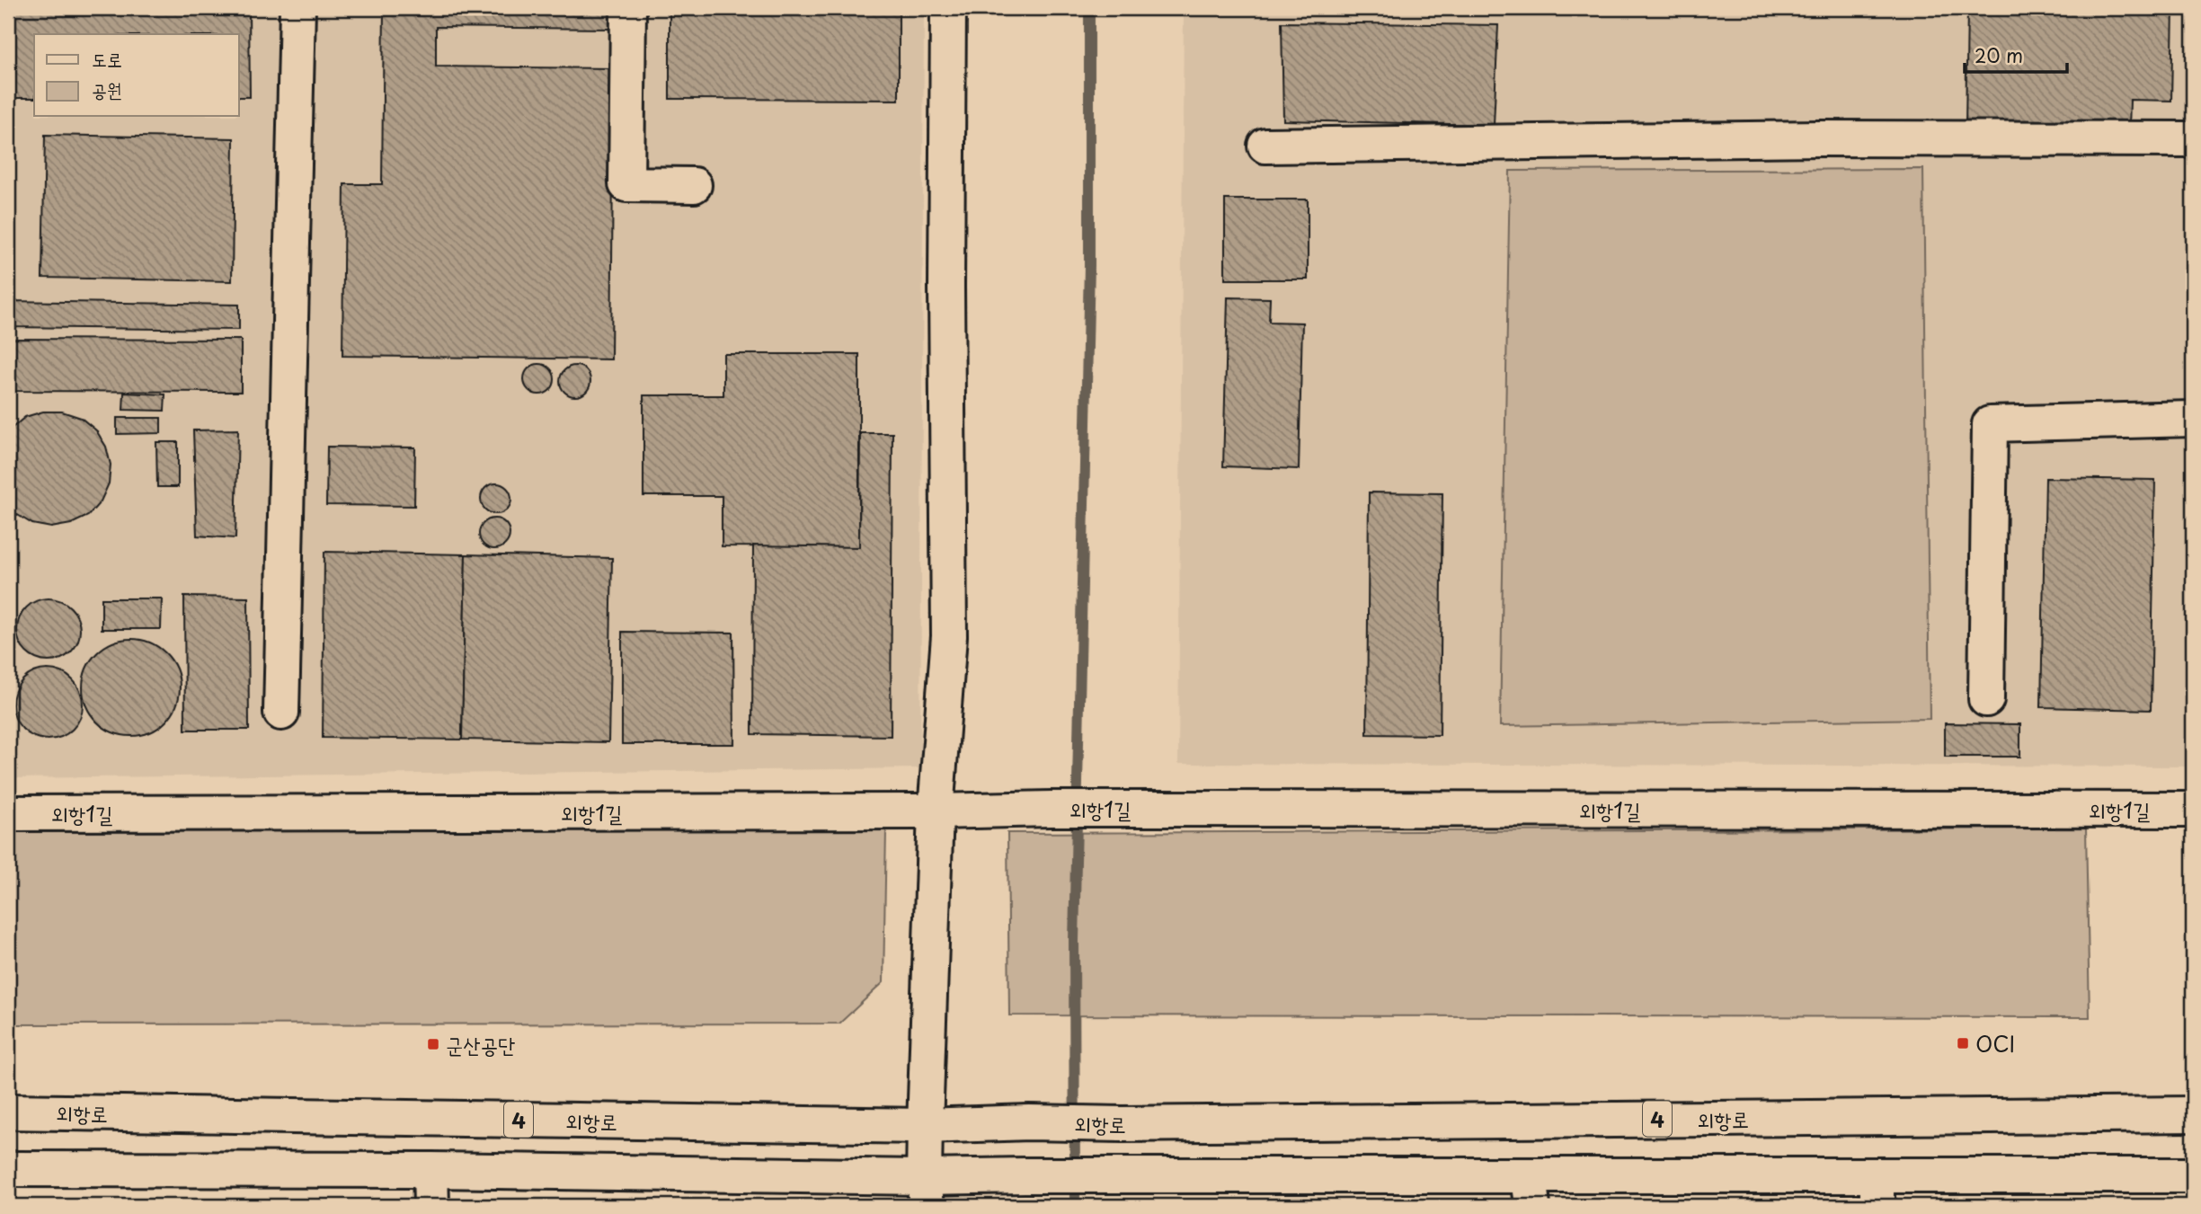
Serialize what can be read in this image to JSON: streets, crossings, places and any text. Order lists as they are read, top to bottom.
{
  "streets": {
    "main road": ["외항1길", "외항로", "4"]
  },
  "places": {
    "transit": ["OCI", "군산공단"]
  },
  "legend": ["도로", "공원"],
  "scale_bar": "20 m"
}
